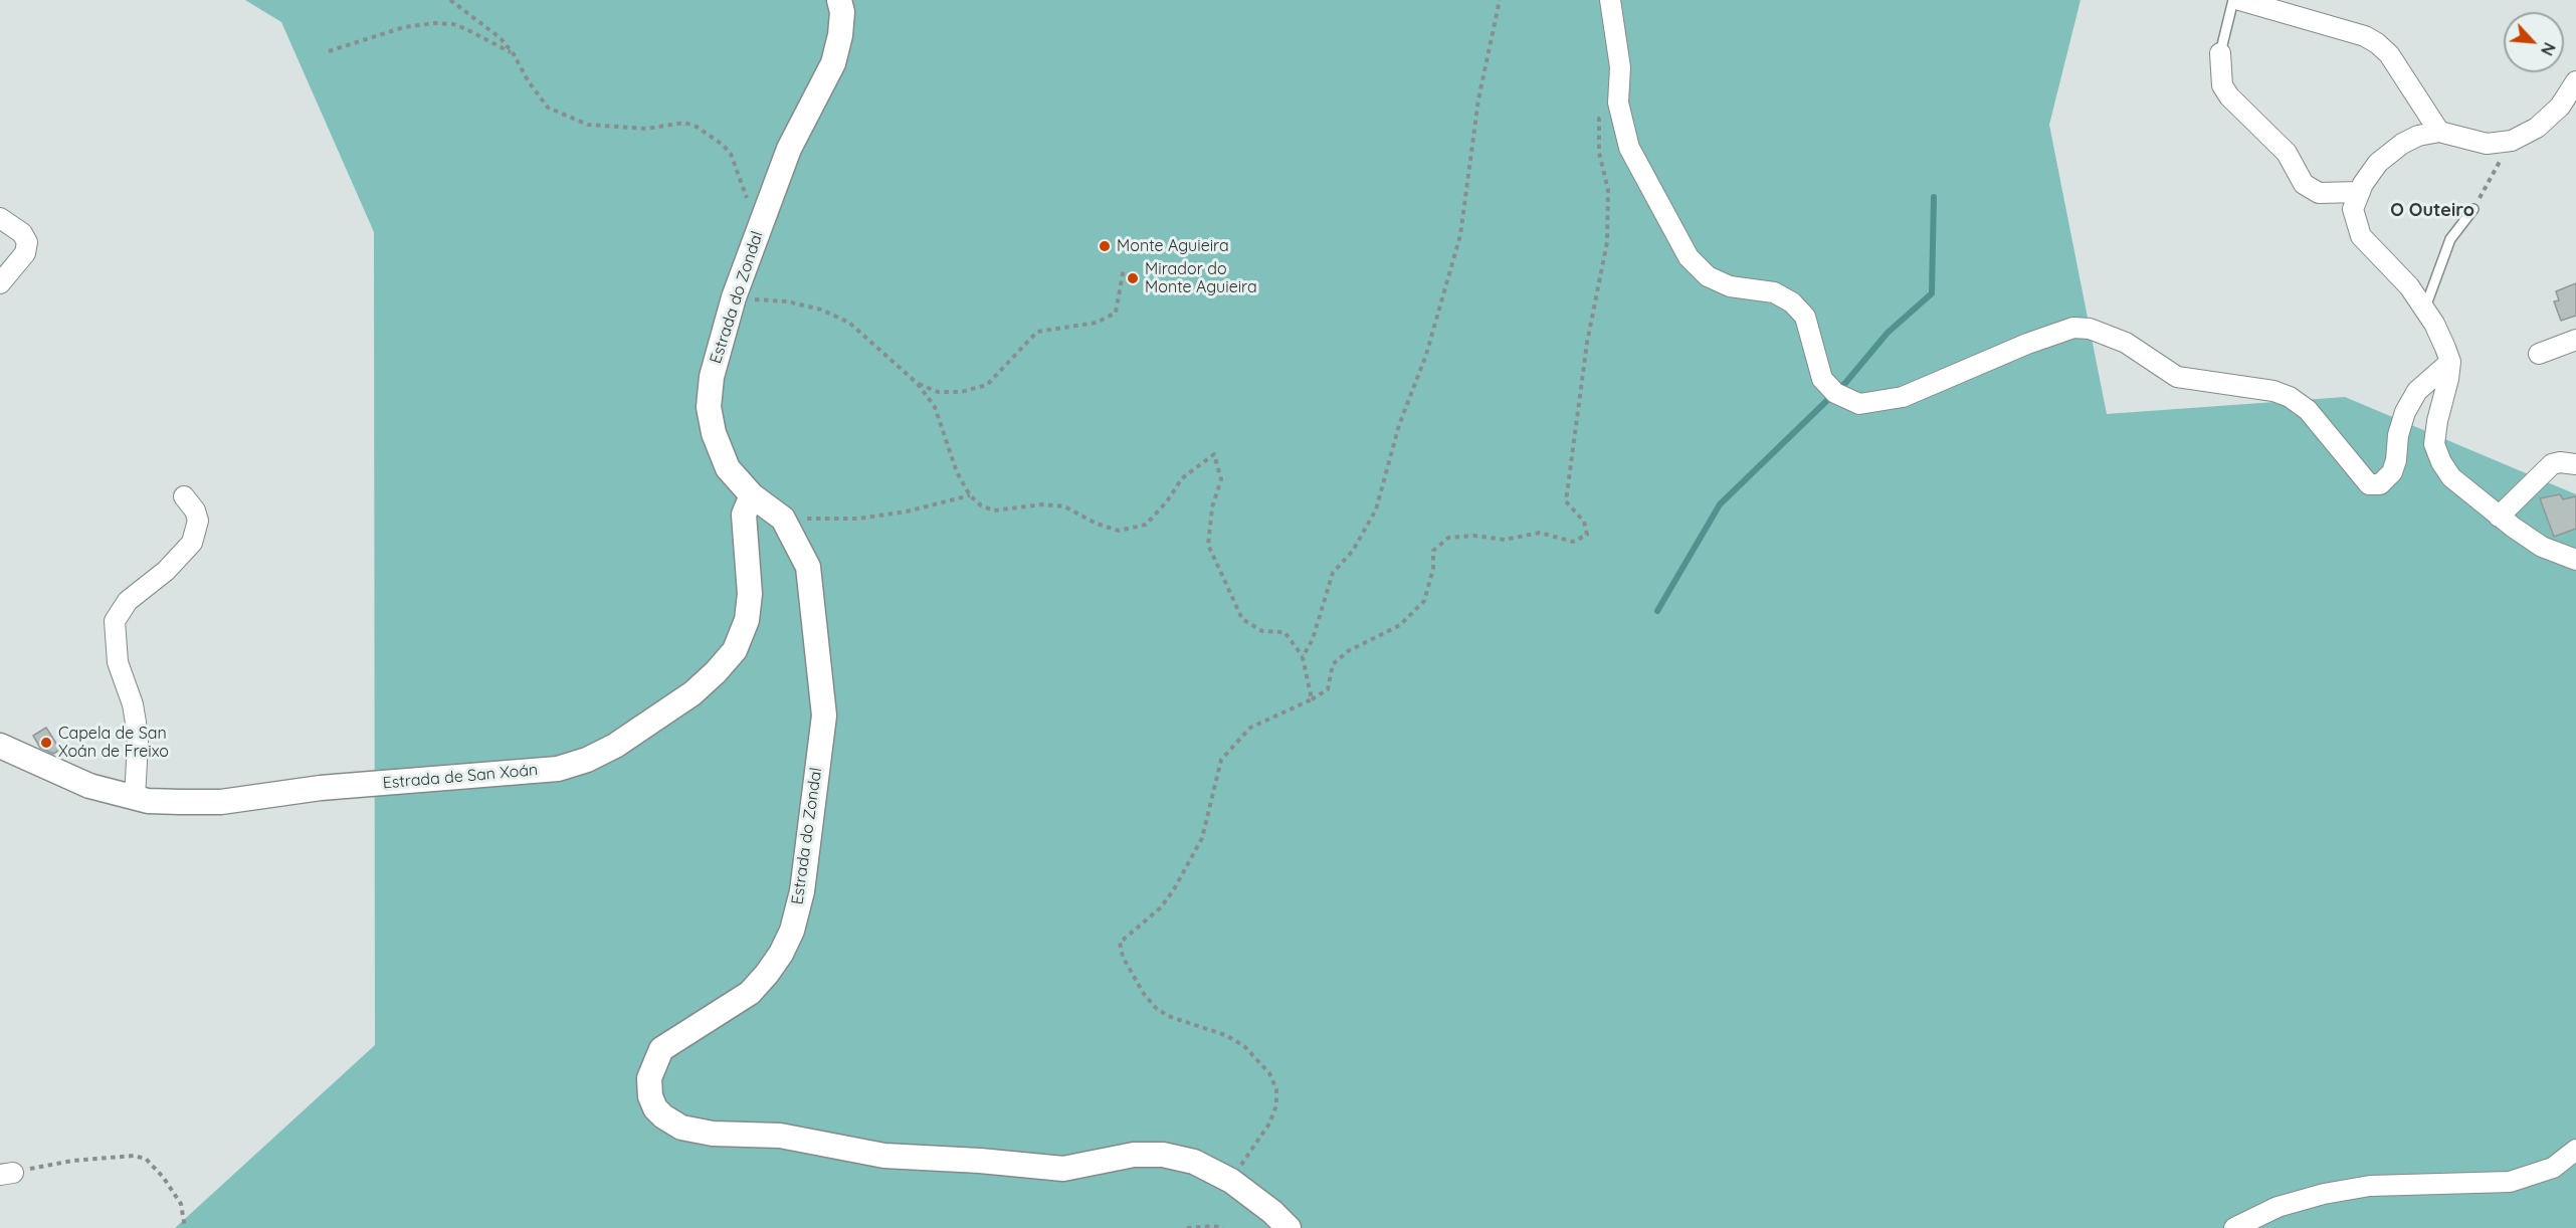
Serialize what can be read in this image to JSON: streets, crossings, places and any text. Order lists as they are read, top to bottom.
{
  "streets": {
    "street": ["Estrada do Zondal", "Estrada de San Xoán"]
  },
  "crossings": [
    ["Estrada do Zondal", "Estrada de San Xoán"]
  ],
  "districts": ["O Outeiro"],
  "places": ["Monte Aguieira", "Mirador do Monte Aguieira", "Capela de San Xoán de Freixo"],
  "north": "bottom right"
}
